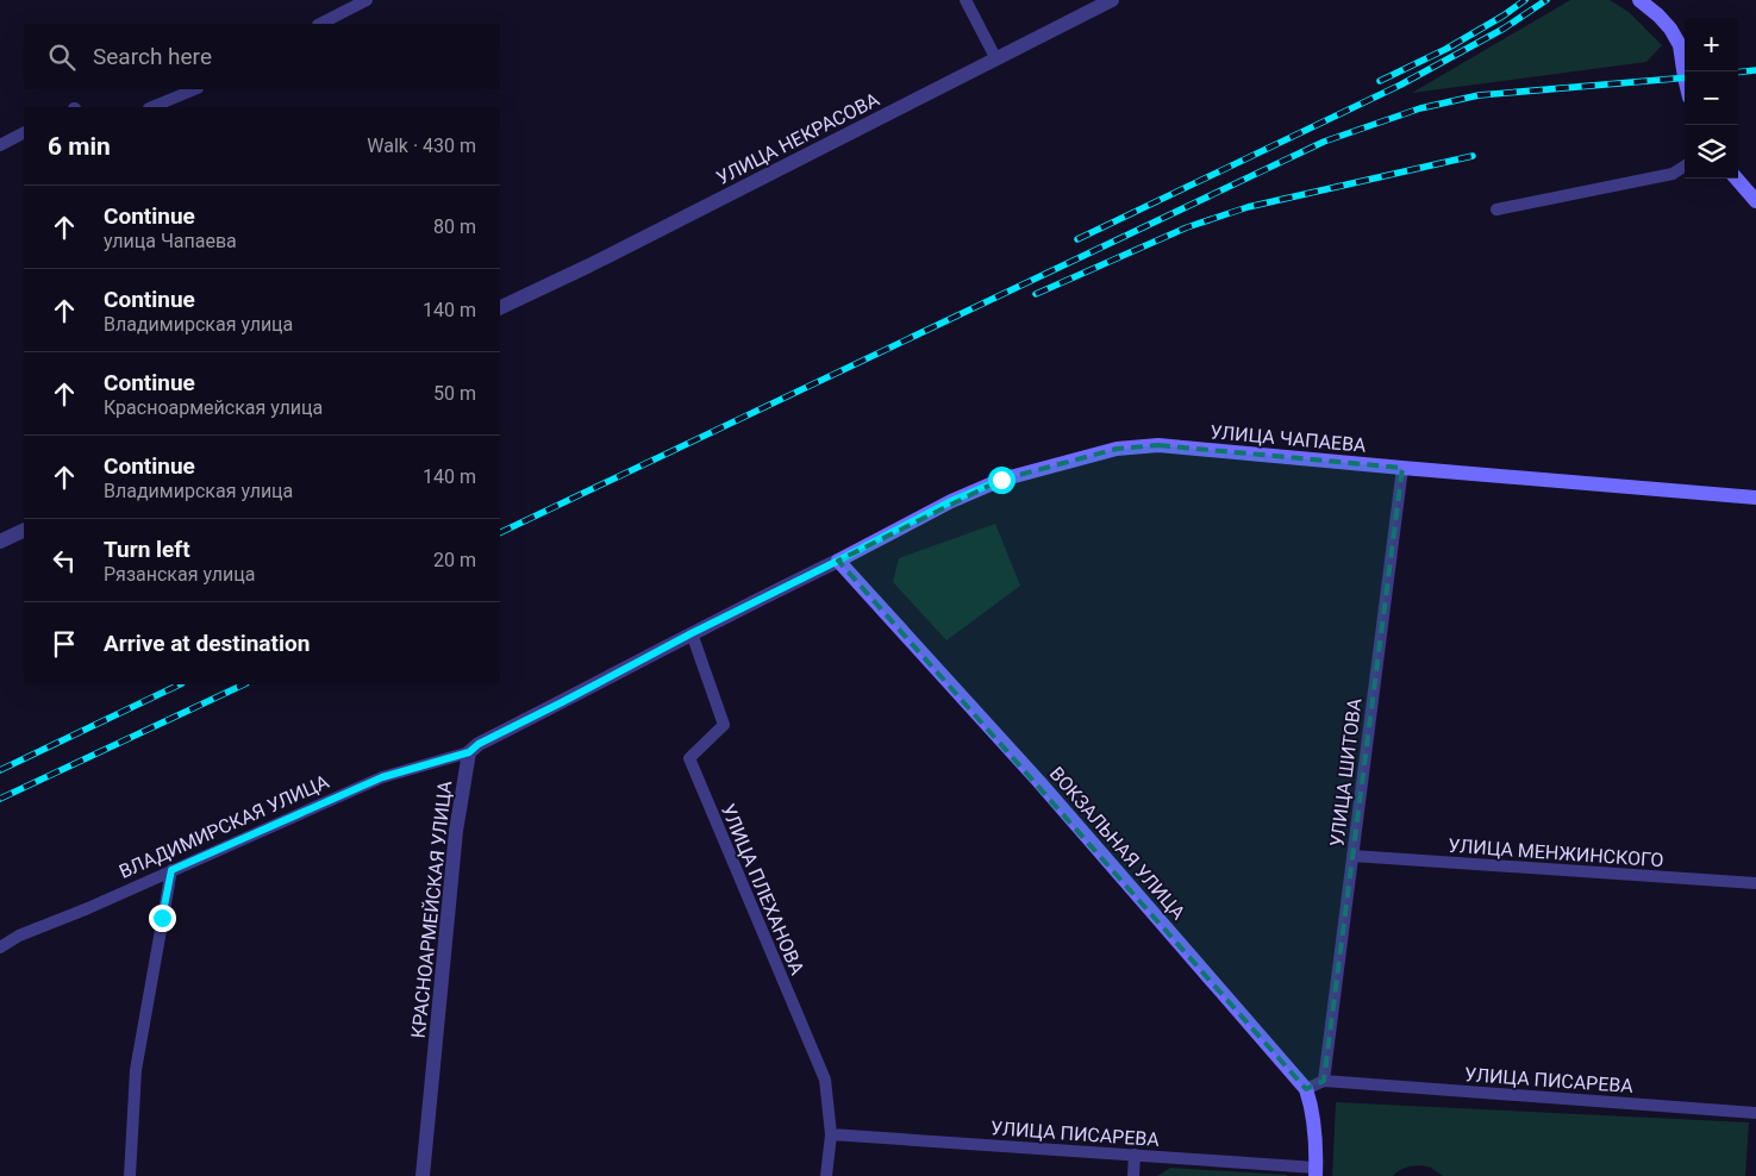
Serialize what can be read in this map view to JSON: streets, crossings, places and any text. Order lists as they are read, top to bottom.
{
  "streets": {
    "main road": ["УЛИЦА ЧАПАЕВА", "ВОКЗАЛЬНАЯ УЛИЦА"],
    "street": [
      "УЛИЦА НЕКРАСОВА",
      "УЛИЦА ШИТОВА",
      "ВЛАДИМИРСКАЯ УЛИЦА",
      "УЛИЦА МЕНЖИНСКОГО",
      "УЛИЦА ПЛЕХАНОВА",
      "КРАСНОАРМЕЙСКАЯ УЛИЦА",
      "УЛИЦА ПИСАРЕВА"
    ]
  },
  "crossings": [
    ["УЛИЦА ЧАПАЕВА", "УЛИЦА ШИТОВА"],
    ["УЛИЦА ЧАПАЕВА", "ВОКЗАЛЬНАЯ УЛИЦА"],
    ["УЛИЦА ШИТОВА", "УЛИЦА МЕНЖИНСКОГО"],
    ["УЛИЦА ШИТОВА", "УЛИЦА ПИСАРЕВА"],
    ["ВЛАДИМИРСКАЯ УЛИЦА", "КРАСНОАРМЕЙСКАЯ УЛИЦА"],
    ["ВОКЗАЛЬНАЯ УЛИЦА", "УЛИЦА ПИСАРЕВА"],
    ["УЛИЦА ПЛЕХАНОВА", "УЛИЦА ПИСАРЕВА"]
  ],
  "page": {
    "map_buttons": ["+", "−"],
    "search": "Search here",
    "heading": ["6 min", "Walk · 430 m"],
    "list": [
      ["Continue", "улица Чапаева", "80 m"],
      ["Continue", "Владимирская улица", "140 m"],
      ["Continue", "Красноармейская улица", "50 m"],
      ["Continue", "Владимирская улица", "140 m"],
      ["Turn left", "Рязанская улица", "20 m"],
      "Arrive at destination"
    ]
  }
}
